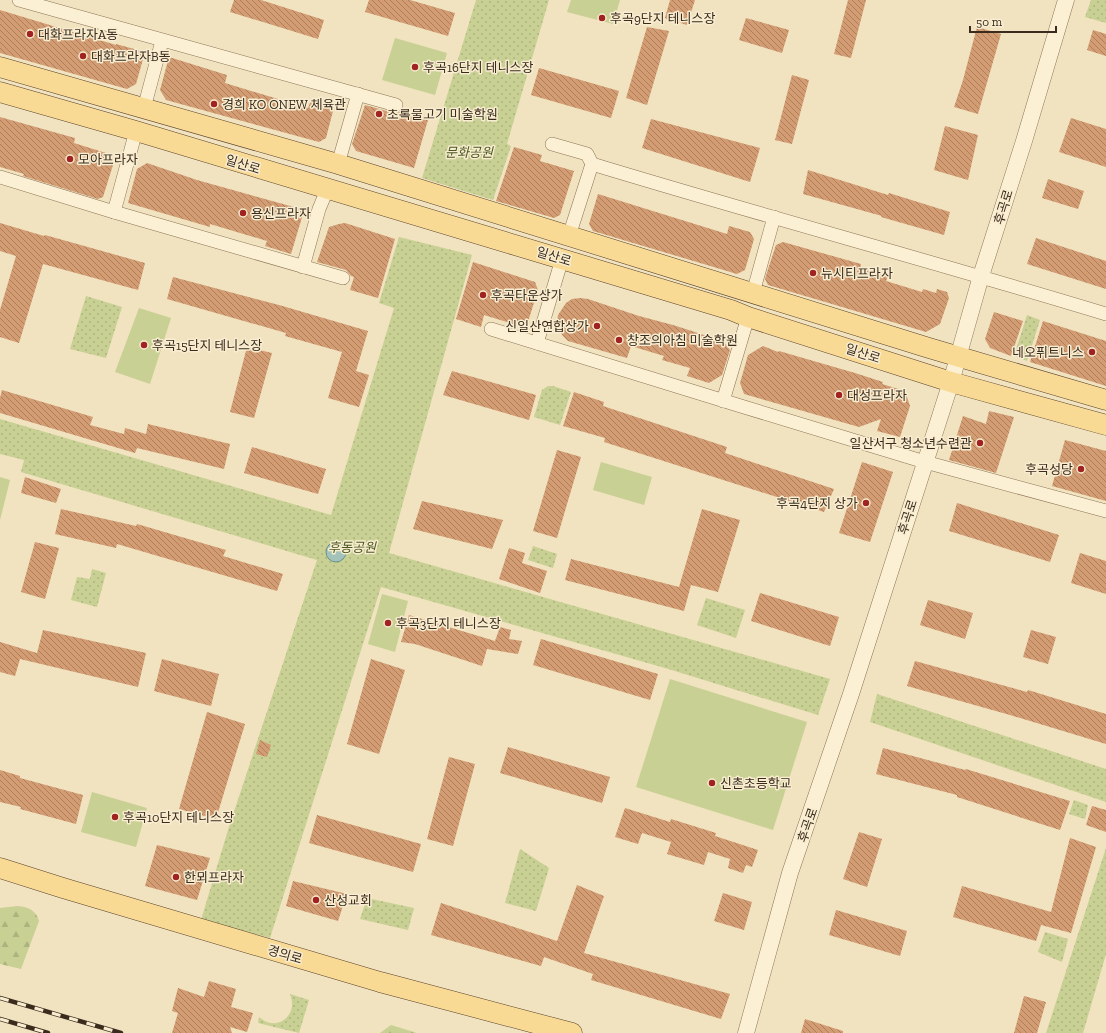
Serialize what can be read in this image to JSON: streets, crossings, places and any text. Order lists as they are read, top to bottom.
{
  "streets": {
    "main road": ["일산로", "경의로"],
    "street": ["후곡로"]
  },
  "crossings": [
    ["일산로", "후곡로"]
  ],
  "parks": ["문화공원", "후동공원"],
  "places": [
    "후곡9단지 테니스장",
    "대화프라자A동",
    "대화프라자B동",
    "후곡16단지 테니스장",
    "경희 KO ONEW 체육관",
    "초록물고기 미술학원",
    "모아프라자",
    "용신프라자",
    "뉴시티프라자",
    "후곡타운상가",
    "신일산연합상가",
    "창조의아침 미술학원",
    "후곡15단지 테니스장",
    "네오퓌트니스",
    "대성프라자",
    "일산서구 청소년수련관",
    "후곡성당",
    "후곡4단지 상가",
    "후곡3단지 테니스장",
    "신촌초등학교",
    "후곡10단지 테니스장",
    "한뫼프라자",
    "산성교회"
  ],
  "scale_bar": "50 m"
}
